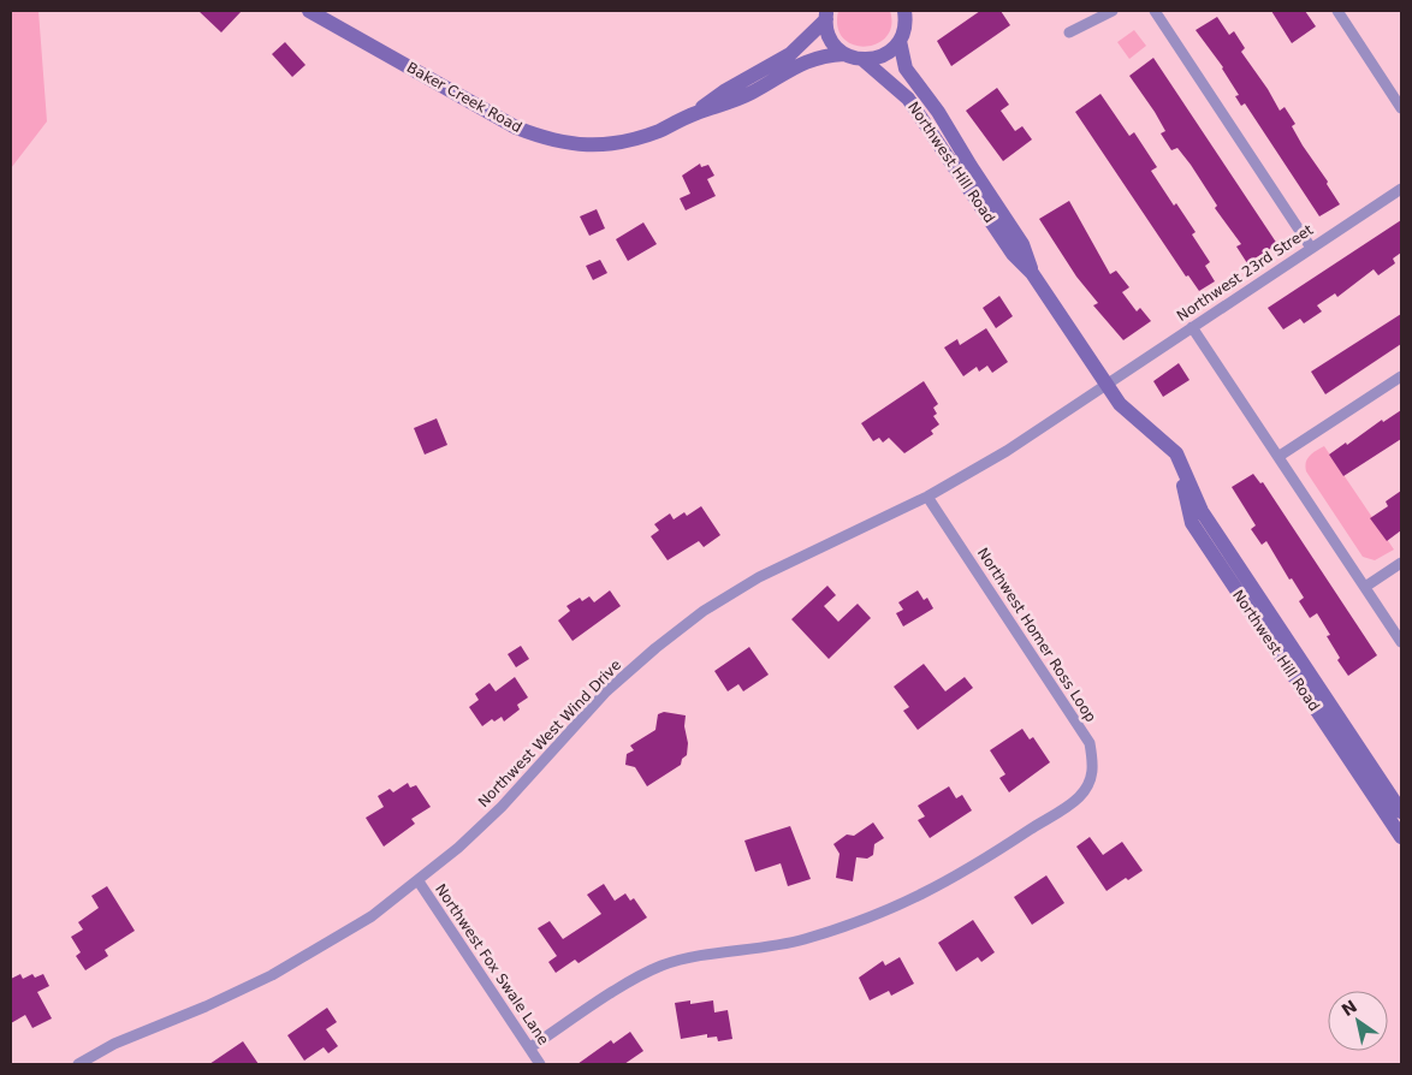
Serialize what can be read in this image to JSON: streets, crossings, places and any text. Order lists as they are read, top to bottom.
{
  "streets": {
    "main road": ["Baker Creek Road", "Northwest Hill Road"],
    "street": [
      "Northwest 23rd Street",
      "Northwest Homer Ross Loop",
      "Northwest West Wind Drive",
      "Northwest Fox Swale Lane"
    ]
  },
  "crossings": [
    ["Northwest Hill Road", "Northwest 23rd Street"],
    ["Northwest Hill Road", "Northwest West Wind Drive"],
    ["Northwest 23rd Street", "Northwest West Wind Drive"],
    ["Northwest Homer Ross Loop", "Northwest West Wind Drive"],
    ["Northwest Homer Ross Loop", "Northwest Fox Swale Lane"],
    ["Northwest West Wind Drive", "Northwest Fox Swale Lane"]
  ],
  "north": "top left"
}
